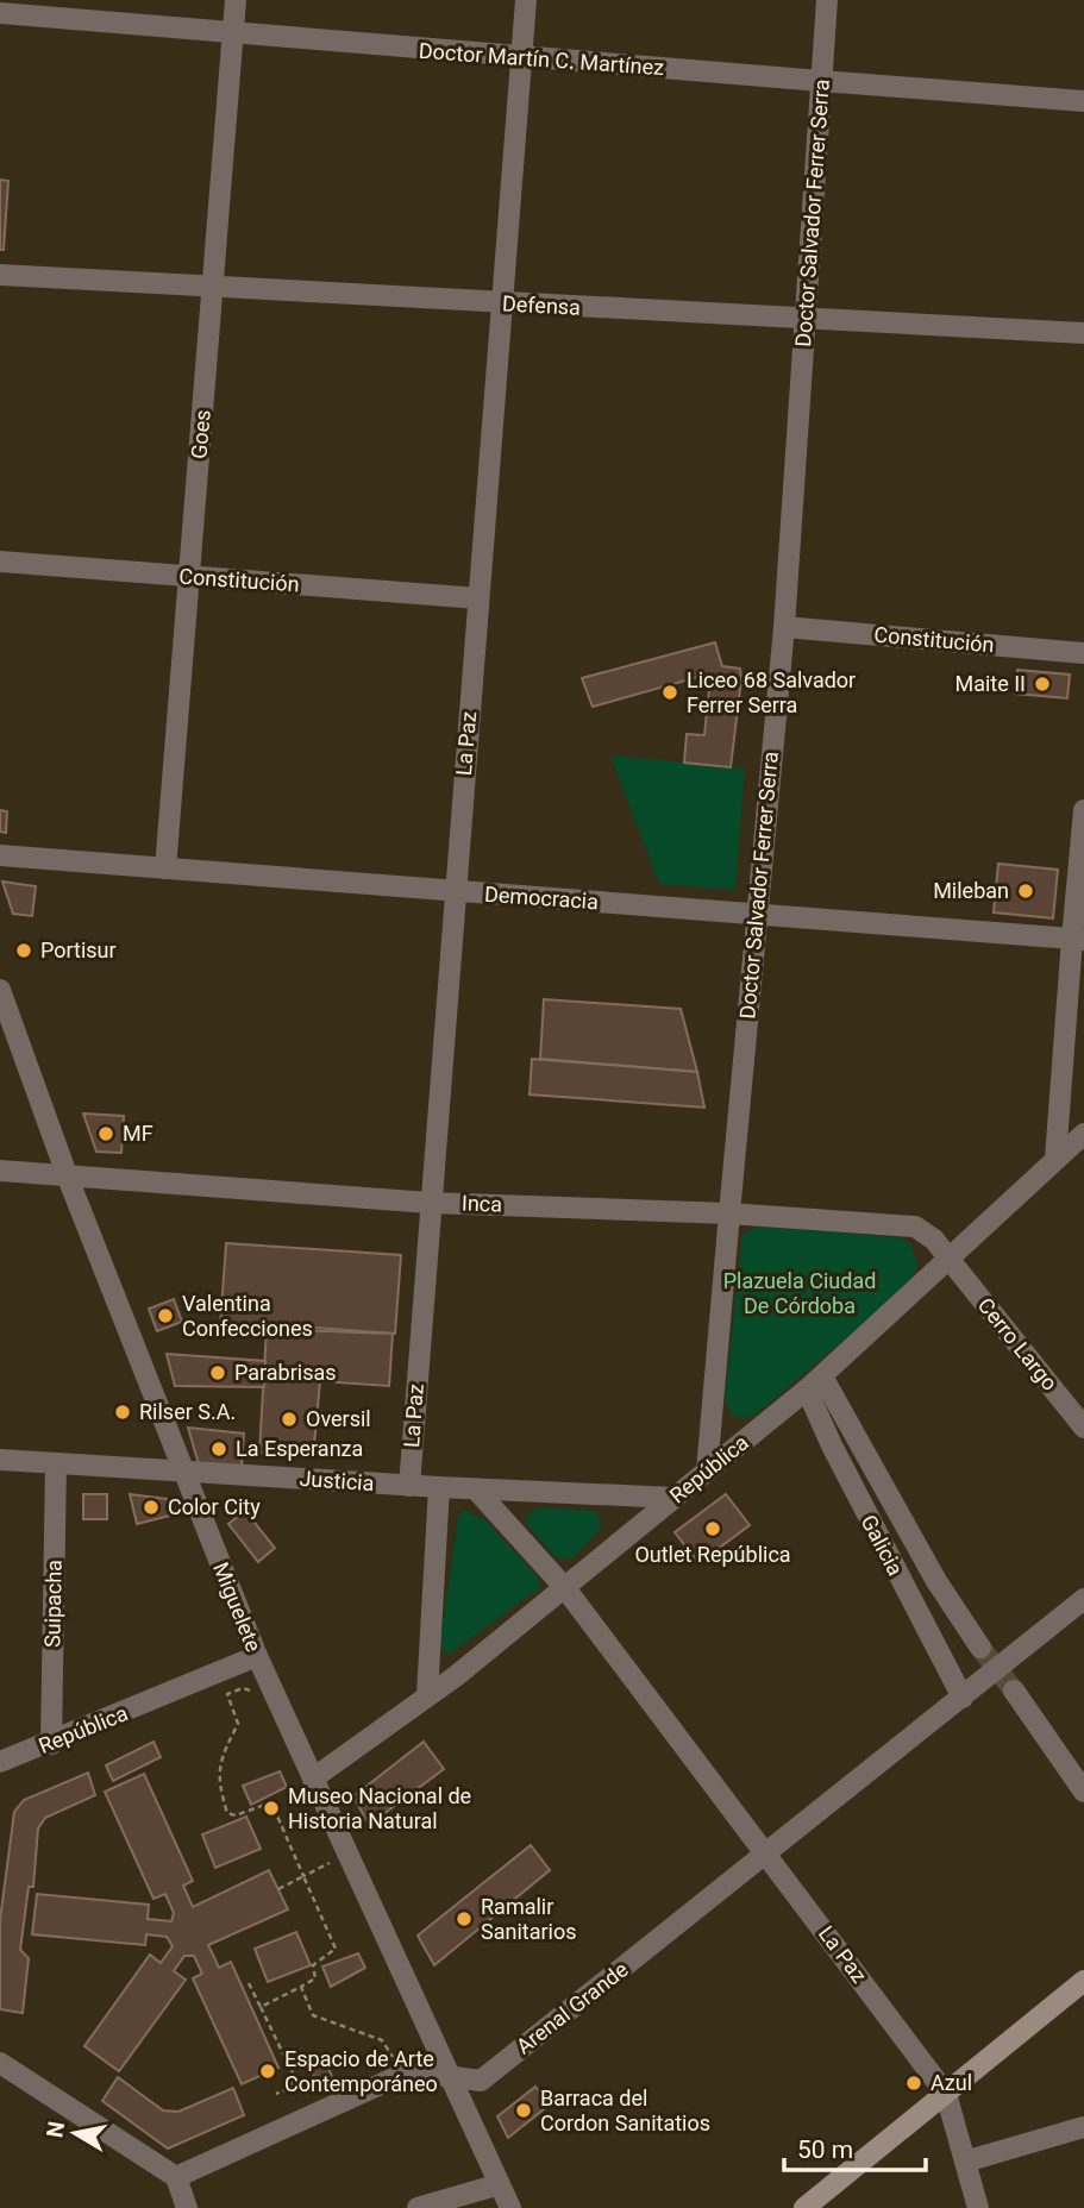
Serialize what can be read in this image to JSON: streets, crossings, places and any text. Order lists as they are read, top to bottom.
{
  "streets": {
    "street": [
      "Doctor Martín C. Martínez",
      "Doctor Salvador Ferrer Serra",
      "Defensa",
      "Goes",
      "Constitución",
      "La Paz",
      "Democracia",
      "Inca",
      "Cerro Largo",
      "República",
      "Justicia",
      "Galicia",
      "Suipacha",
      "Miguelete",
      "Arenal Grande"
    ]
  },
  "crossings": [
    ["Doctor Martín C. Martínez", "Doctor Salvador Ferrer Serra"],
    ["Doctor Martín C. Martínez", "Goes"],
    ["Doctor Martín C. Martínez", "La Paz"],
    ["Doctor Salvador Ferrer Serra", "Defensa"],
    ["Doctor Salvador Ferrer Serra", "Constitución"],
    ["Doctor Salvador Ferrer Serra", "Democracia"],
    ["Doctor Salvador Ferrer Serra", "Inca"],
    ["Doctor Salvador Ferrer Serra", "República"],
    ["Defensa", "Goes"],
    ["Defensa", "La Paz"],
    ["Goes", "Constitución"],
    ["Goes", "Democracia"],
    ["Constitución", "La Paz"],
    ["La Paz", "Democracia"],
    ["La Paz", "Inca"],
    ["La Paz", "República"],
    ["La Paz", "Justicia"],
    ["La Paz", "Arenal Grande"],
    ["Inca", "Cerro Largo"],
    ["Inca", "República"],
    ["Inca", "Miguelete"],
    ["Cerro Largo", "República"],
    ["República", "Justicia"],
    ["República", "Galicia"],
    ["República", "Suipacha"],
    ["República", "Miguelete"],
    ["Justicia", "Suipacha"],
    ["Justicia", "Miguelete"],
    ["Galicia", "Arenal Grande"],
    ["Miguelete", "Arenal Grande"]
  ],
  "parks": ["Plazuela Ciudad De Córdoba"],
  "places": [
    "Maite II",
    "Liceo 68 Salvador Ferrer Serra",
    "Mileban",
    "Portisur",
    "MF",
    "Valentina Confecciones",
    "Parabrisas",
    "Rilser S.A.",
    "Oversil",
    "La Esperanza",
    "Color City",
    "Outlet República",
    "Museo Nacional de Historia Natural",
    "Ramalir Sanitarios",
    "Espacio de Arte Contemporáneo",
    "Azul",
    "Barraca del Cordon Sanitatios"
  ],
  "scale_bar": "50 m",
  "north": "left"
}
